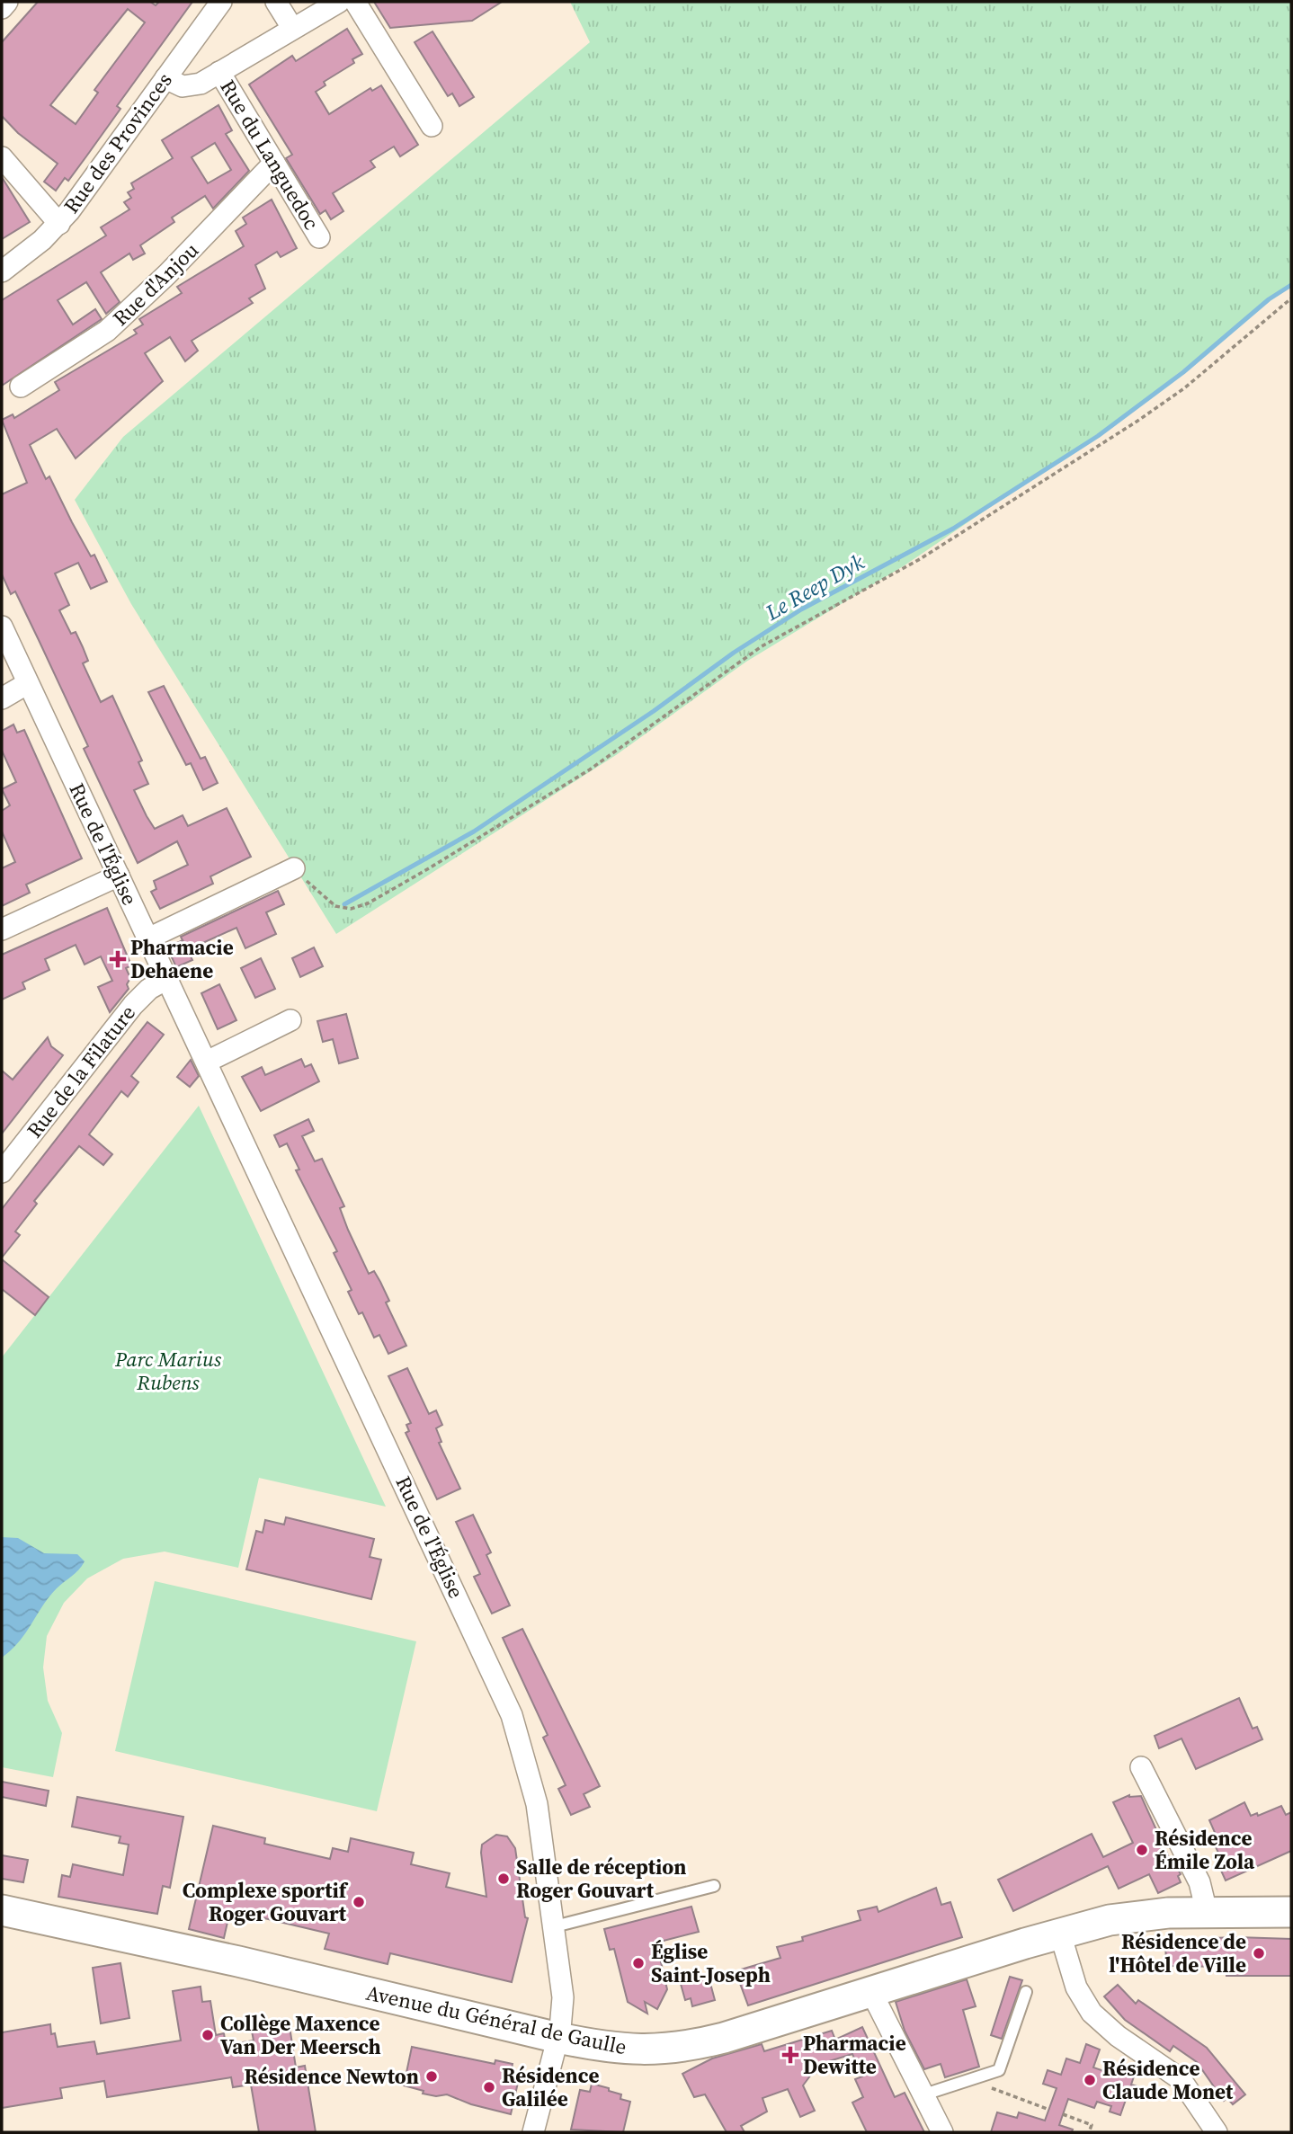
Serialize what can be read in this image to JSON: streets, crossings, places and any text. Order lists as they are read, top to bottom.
{
  "streets": {
    "street": [
      "Rue des Provinces",
      "Rue du Languedoc",
      "Rue d'Anjou",
      "Rue de l'Église",
      "Rue de la Filature",
      "Avenue du Général de Gaulle"
    ]
  },
  "crossings": [
    ["Rue du Languedoc", "Rue d'Anjou"],
    ["Rue de l'Église", "Rue de la Filature"],
    ["Rue de l'Église", "Avenue du Général de Gaulle"]
  ],
  "water": ["Le Reep Dyk"],
  "parks": ["Parc Marius Rubens"],
  "places": {
    "health": ["Pharmacie Dehaene", "Pharmacie Dewitte"],
    "other": [
      "Résidence Émile Zola",
      "Salle de réception Roger Gouvart",
      "Complexe sportif Roger Gouvart",
      "Résidence de l'Hôtel de Ville",
      "Église Saint-Joseph",
      "Collège Maxence Van Der Meersch",
      "Résidence Newton",
      "Résidence Claude Monet",
      "Résidence Galilée"
    ]
  }
}
